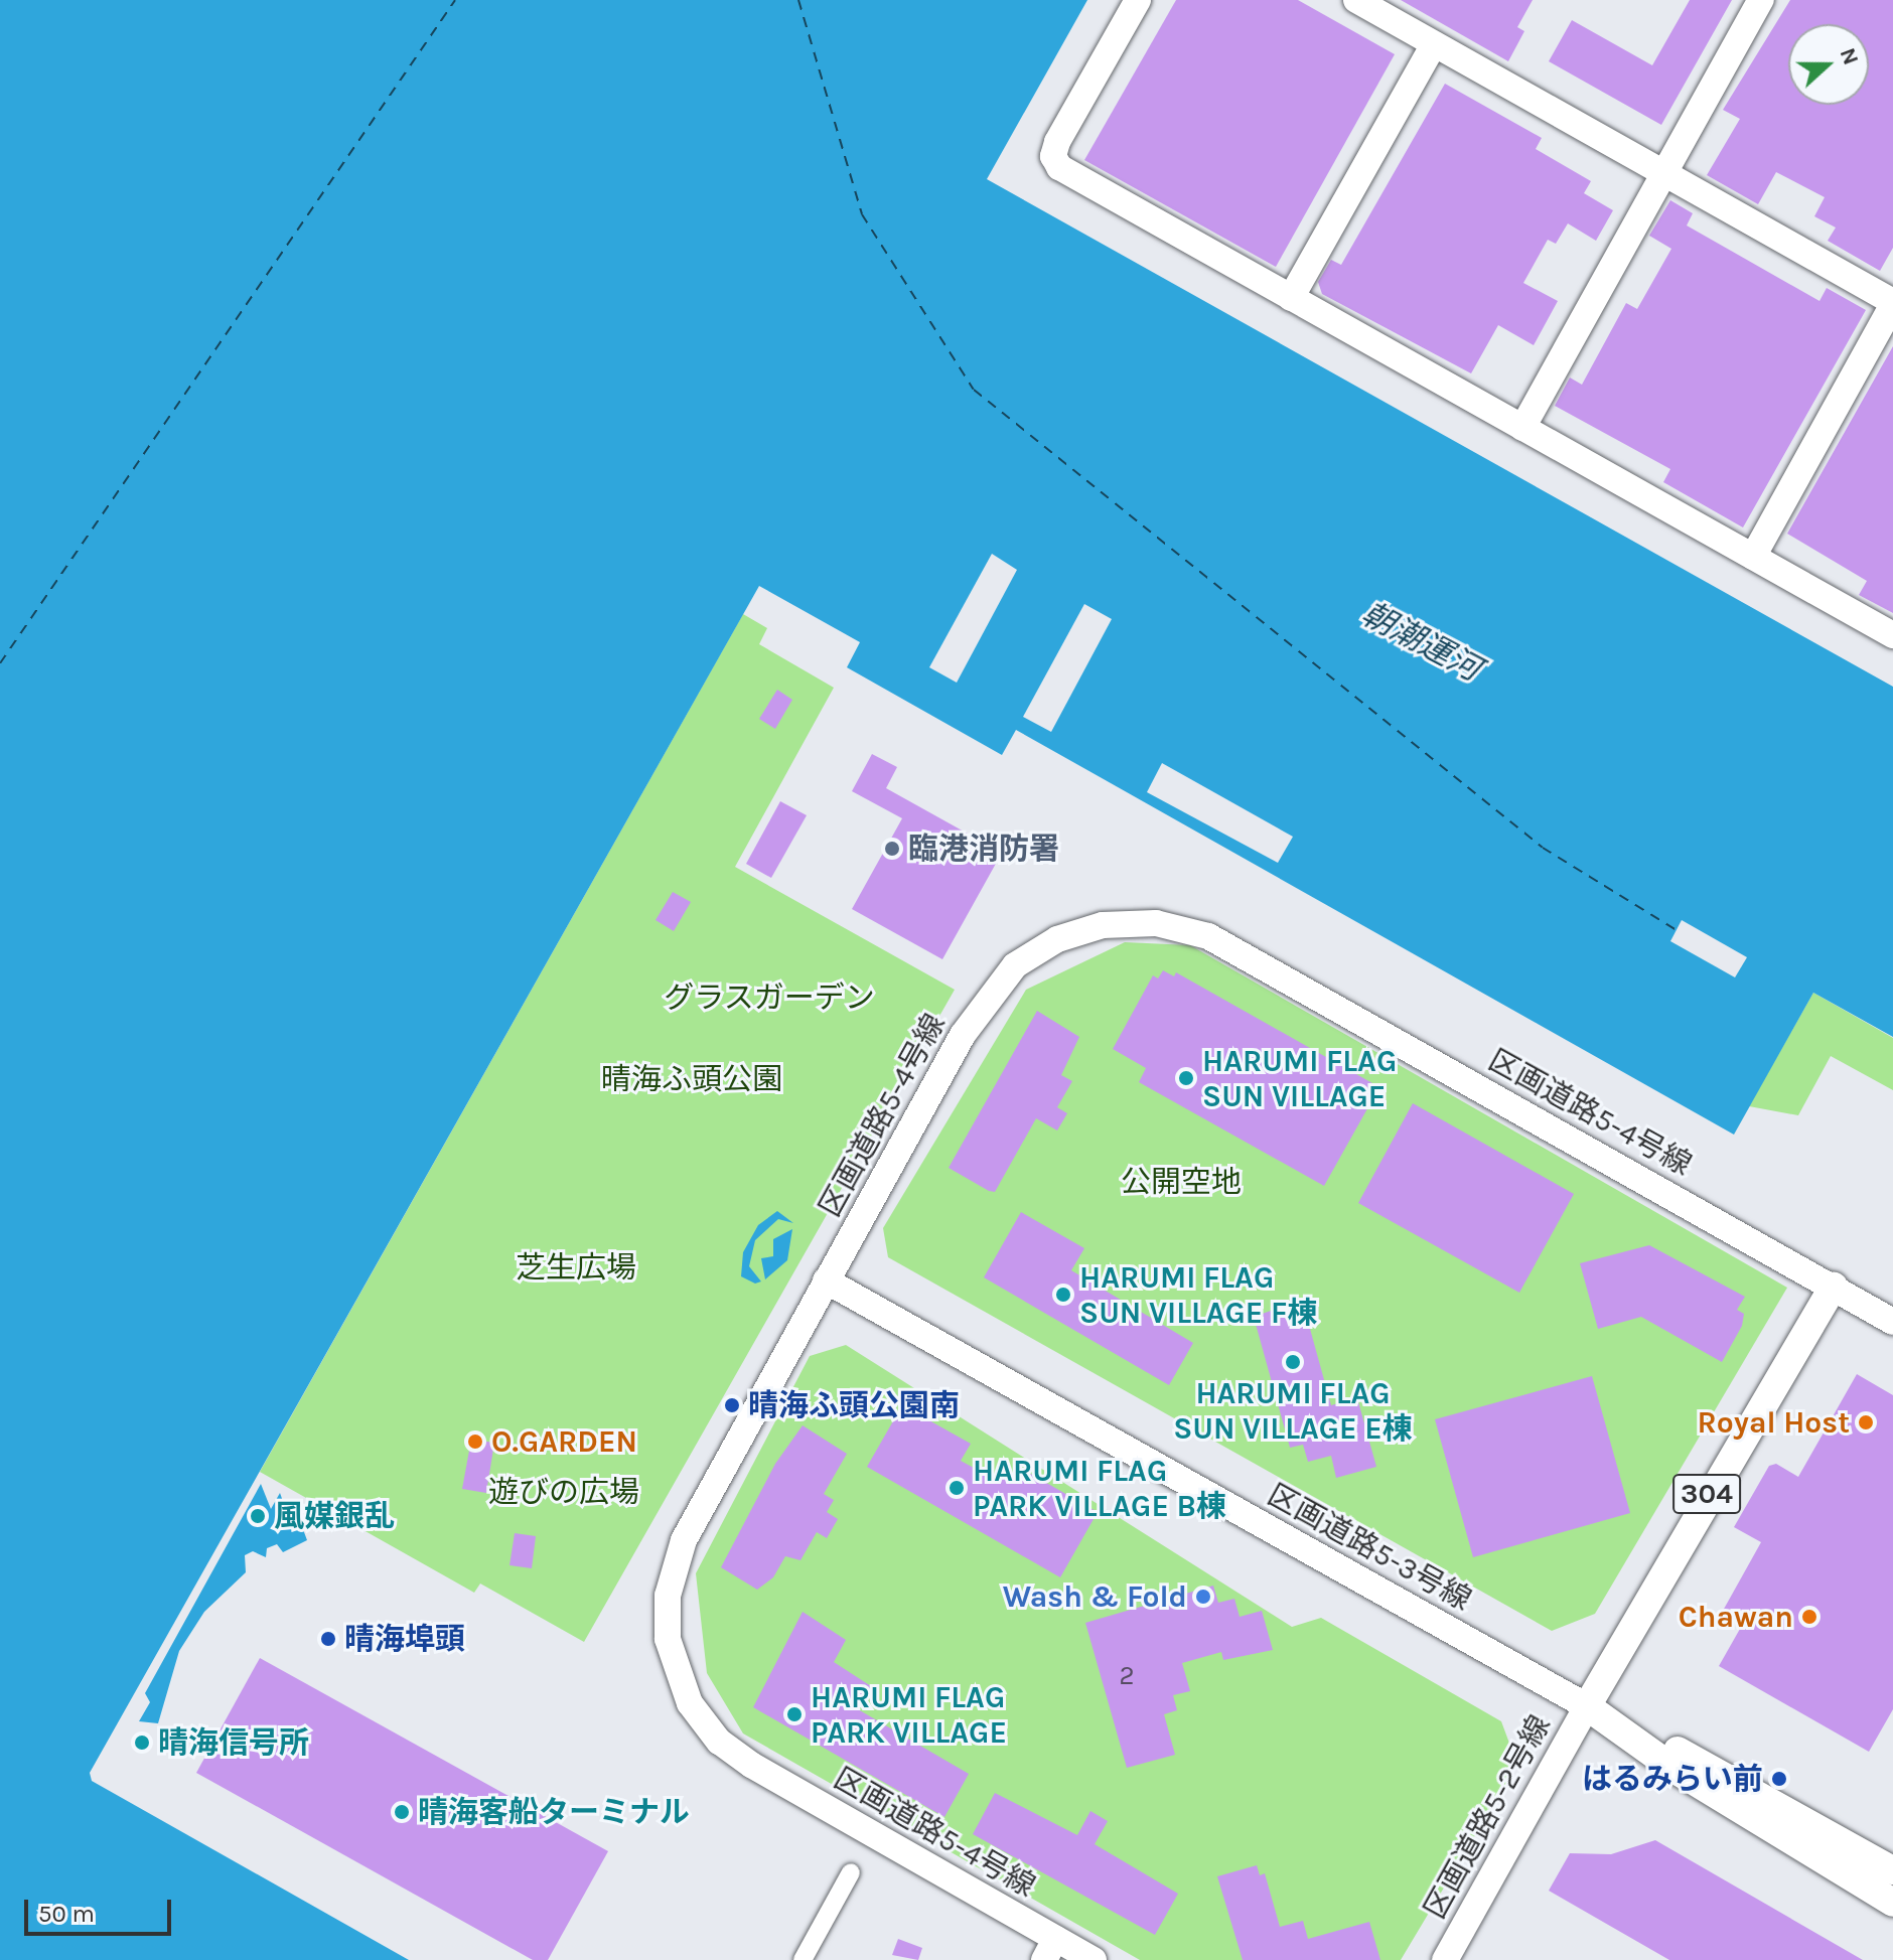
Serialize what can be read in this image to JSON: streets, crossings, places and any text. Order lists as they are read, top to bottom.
{
  "streets": {
    "main road": ["304"],
    "street": ["区画道路5-4号線", "区画道路5-3号線", "区画道路5-2号線"]
  },
  "crossings": [
    ["区画道路5-4号線", "304"],
    ["区画道路5-4号線", "区画道路5-3号線"],
    ["304", "区画道路5-3号線"],
    ["304", "区画道路5-2号線"],
    ["区画道路5-3号線", "区画道路5-2号線"]
  ],
  "water": ["朝潮運河"],
  "parks": [
    "グラスガーデン",
    "晴海ふ頭公園",
    "公開空地",
    "芝生広場",
    "遊びの広場"
  ],
  "places": [
    "臨港消防署",
    "HARUMI FLAG SUN VILLAGE",
    "HARUMI FLAG SUN VILLAGE F棟",
    "HARUMI FLAG SUN VILLAGE E棟",
    "晴海ふ頭公園南",
    "Royal Host",
    "O.GARDEN",
    "HARUMI FLAG PARK VILLAGE B棟",
    "風媒銀乱",
    "Wash & Fold",
    "Chawan",
    "晴海埠頭",
    "HARUMI FLAG PARK VILLAGE",
    "晴海信号所",
    "はるみらい前",
    "晴海客船ターミナル"
  ],
  "house_numbers": ["2"],
  "scale_bar": "50 m",
  "north": "right"
}
